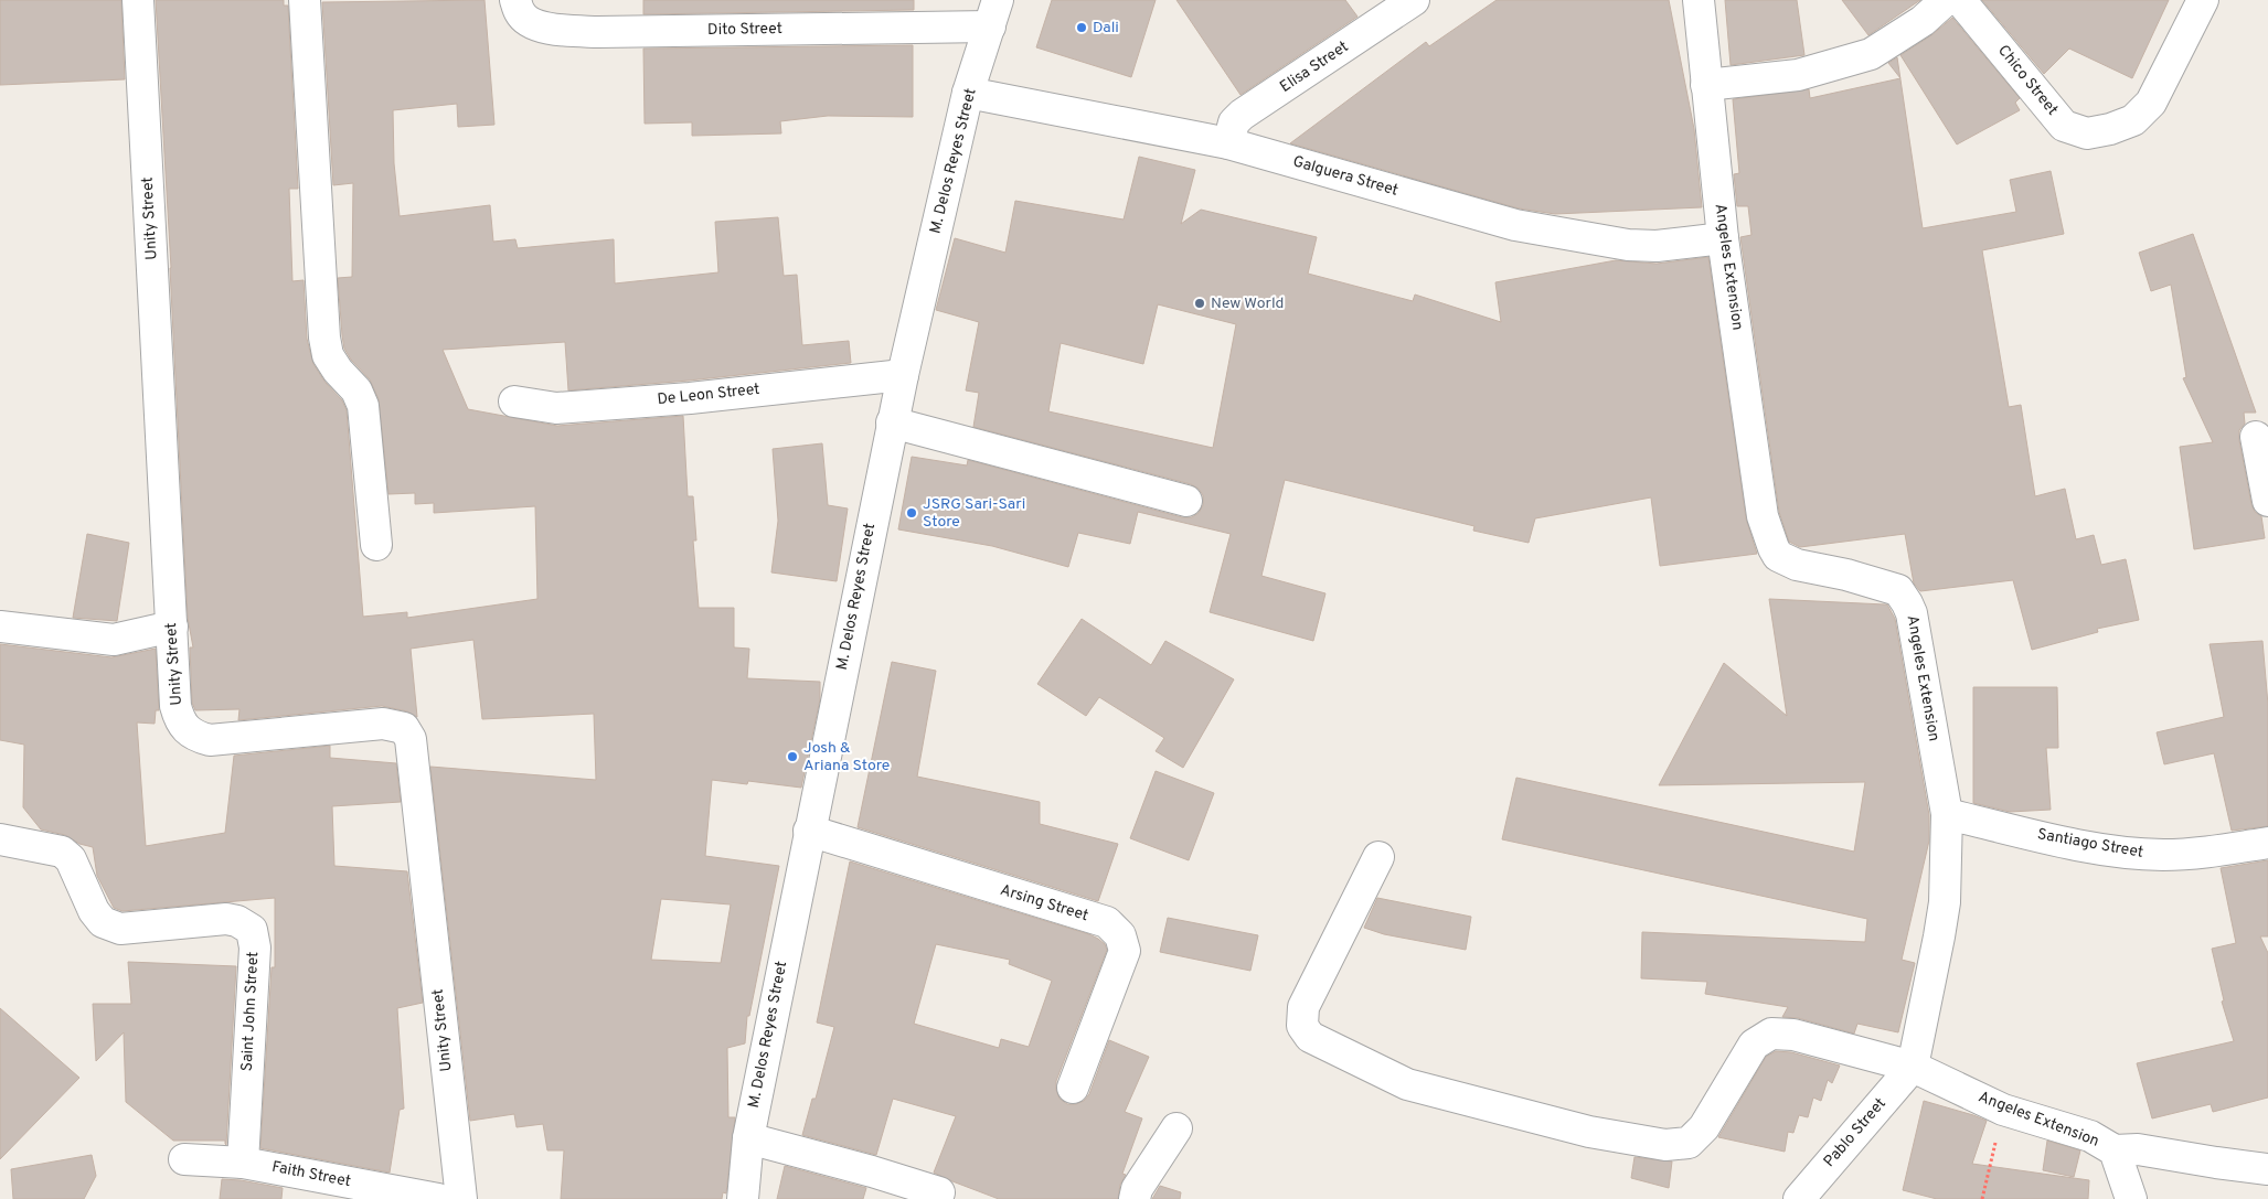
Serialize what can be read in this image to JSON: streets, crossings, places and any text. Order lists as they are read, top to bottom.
{
  "streets": {
    "street": [
      "Dito Street",
      "Elisa Street",
      "Chico Street",
      "M. Delos Reyes Street",
      "Galguera Street",
      "Unity Street",
      "Angeles Extension",
      "De Leon Street",
      "Santiago Street",
      "Arsing Street",
      "Saint John Street",
      "Pablo Street",
      "Faith Street"
    ]
  },
  "crossings": [
    ["Dito Street", "M. Delos Reyes Street"],
    ["Elisa Street", "Galguera Street"],
    ["M. Delos Reyes Street", "Galguera Street"],
    ["M. Delos Reyes Street", "De Leon Street"],
    ["M. Delos Reyes Street", "Arsing Street"],
    ["Galguera Street", "Angeles Extension"],
    ["Angeles Extension", "Santiago Street"],
    ["Angeles Extension", "Pablo Street"],
    ["Saint John Street", "Faith Street"]
  ],
  "places": [
    "Dali",
    "New World",
    "JSRG Sari-Sari Store",
    "Josh & Ariana Store"
  ]
}
